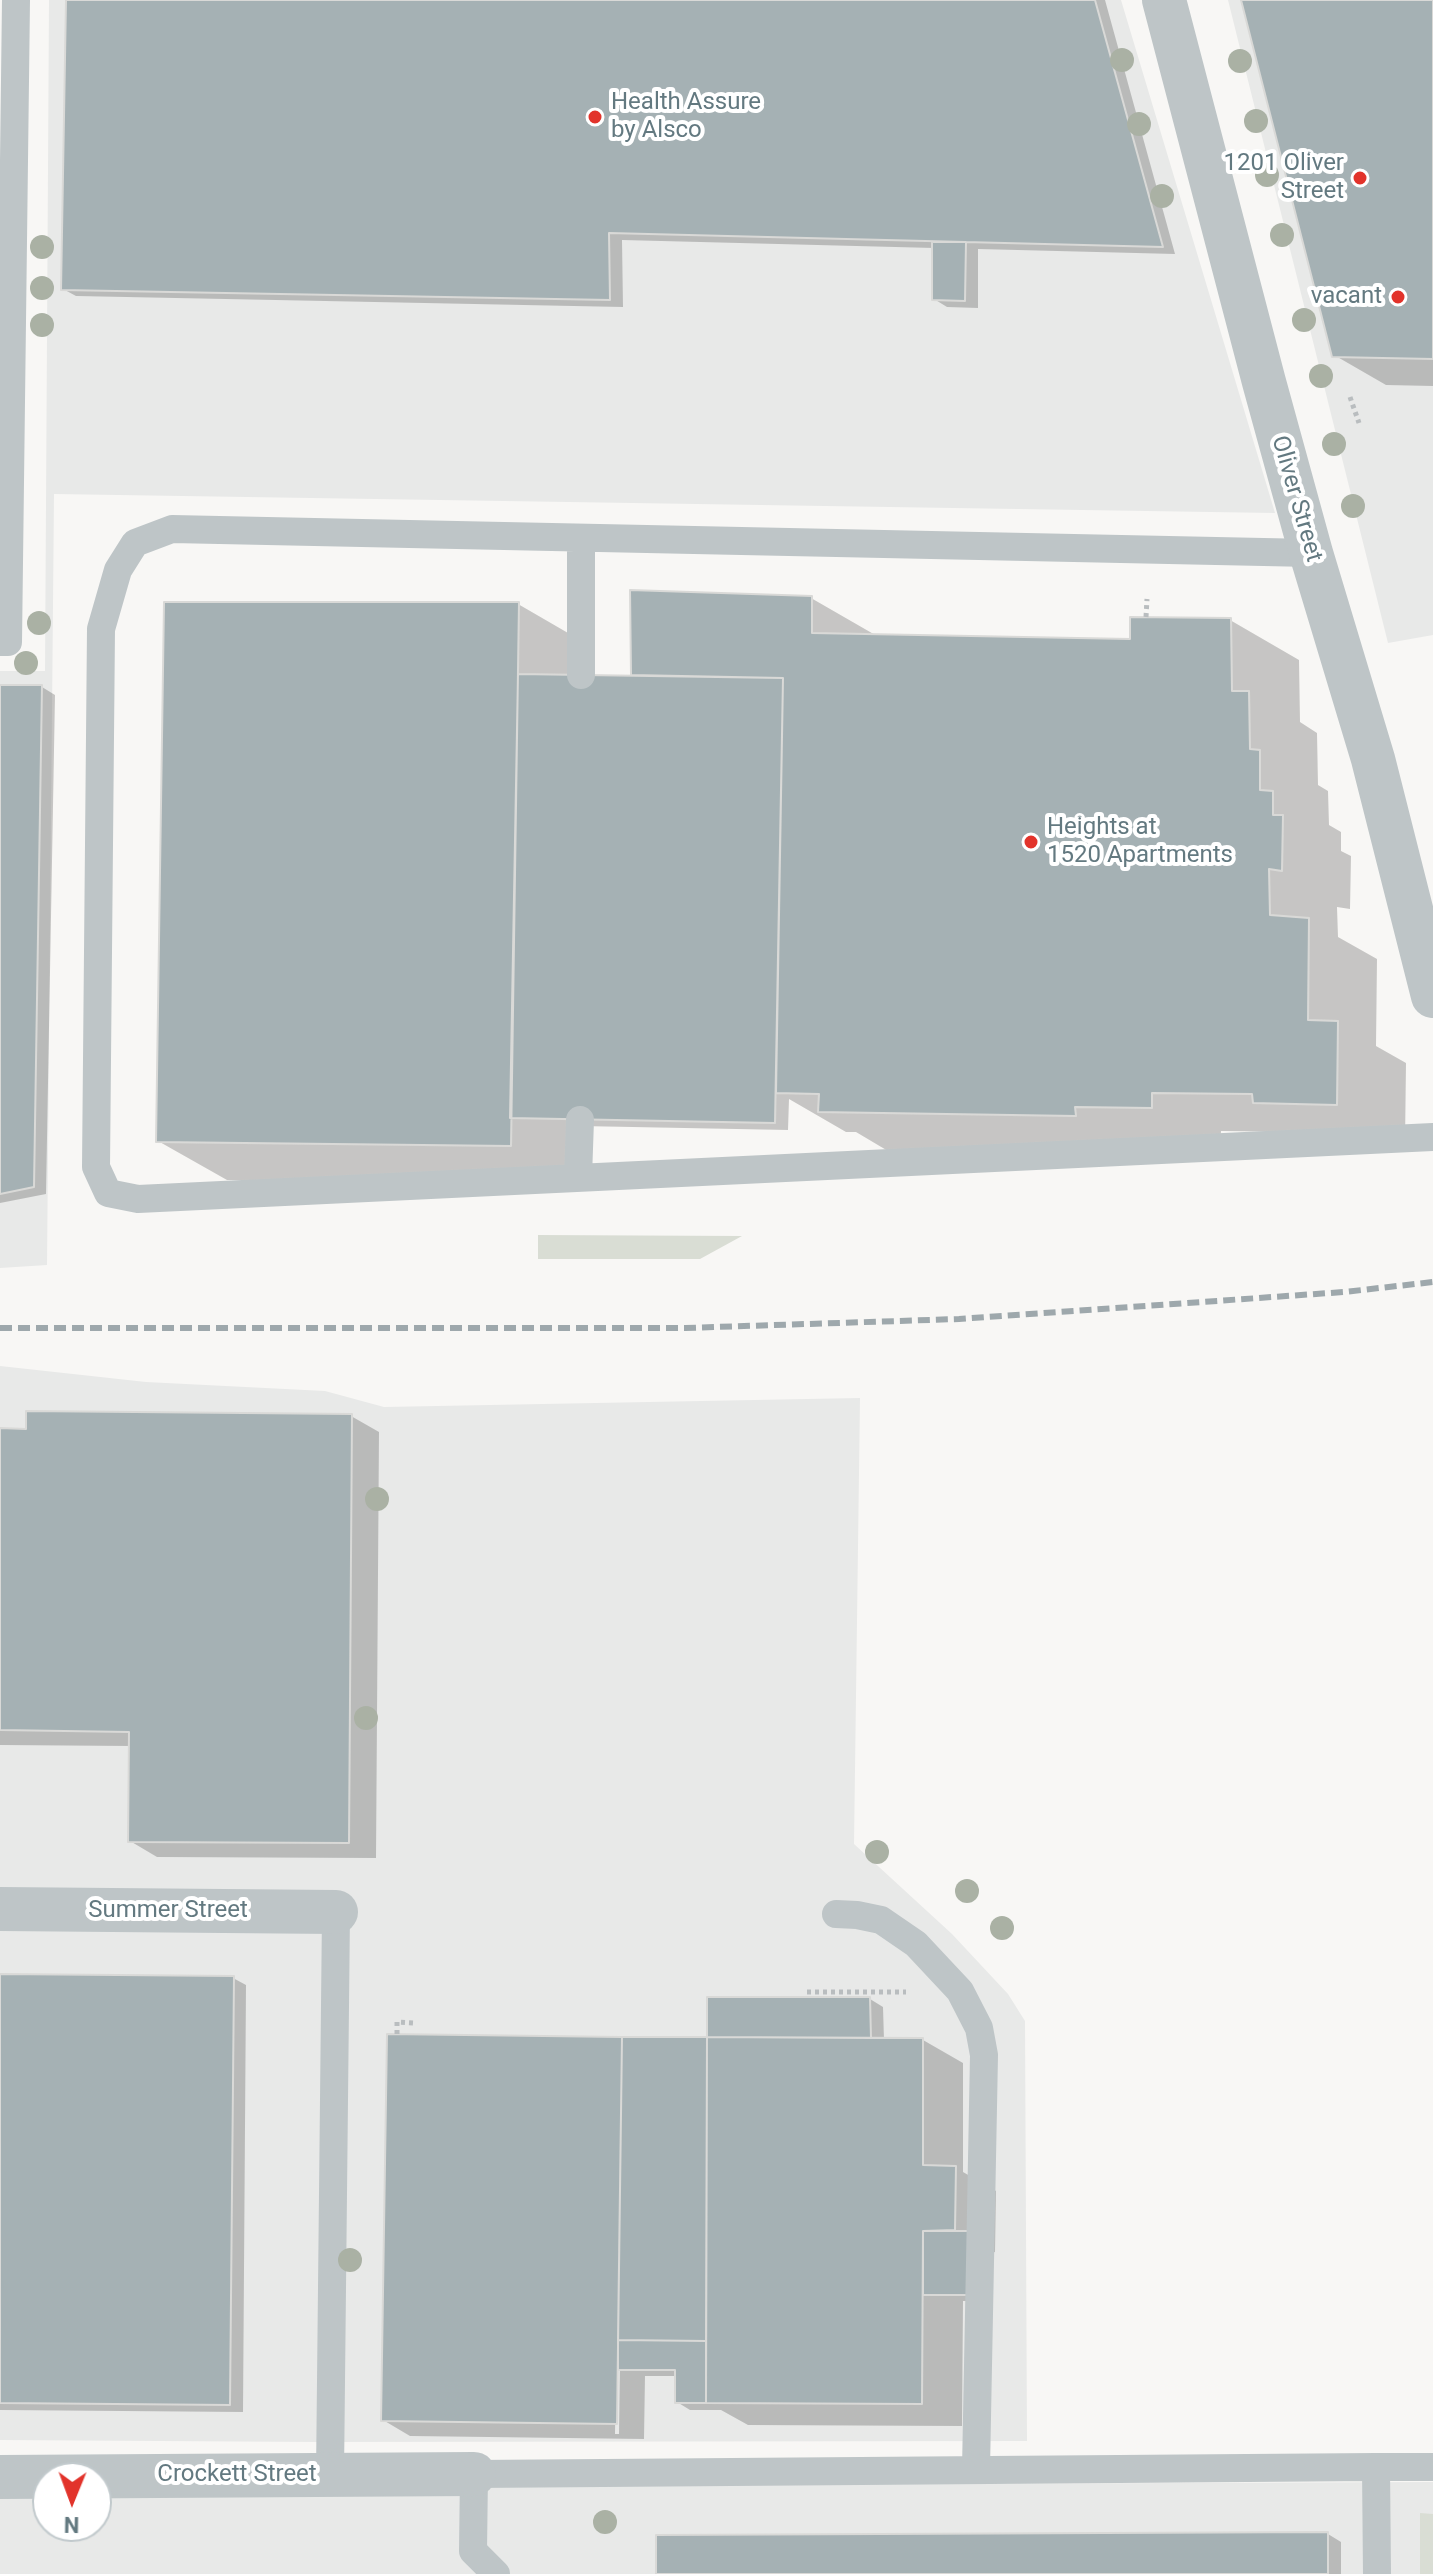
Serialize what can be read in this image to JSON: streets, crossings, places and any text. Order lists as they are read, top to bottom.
{
  "streets": {
    "street": ["Oliver Street", "Summer Street", "Crockett Street"]
  },
  "places": [
    "Health Assure by Alsco",
    "1201 Oliver Street",
    "vacant",
    "Heights at 1520 Apartments"
  ],
  "north": "bottom"
}
